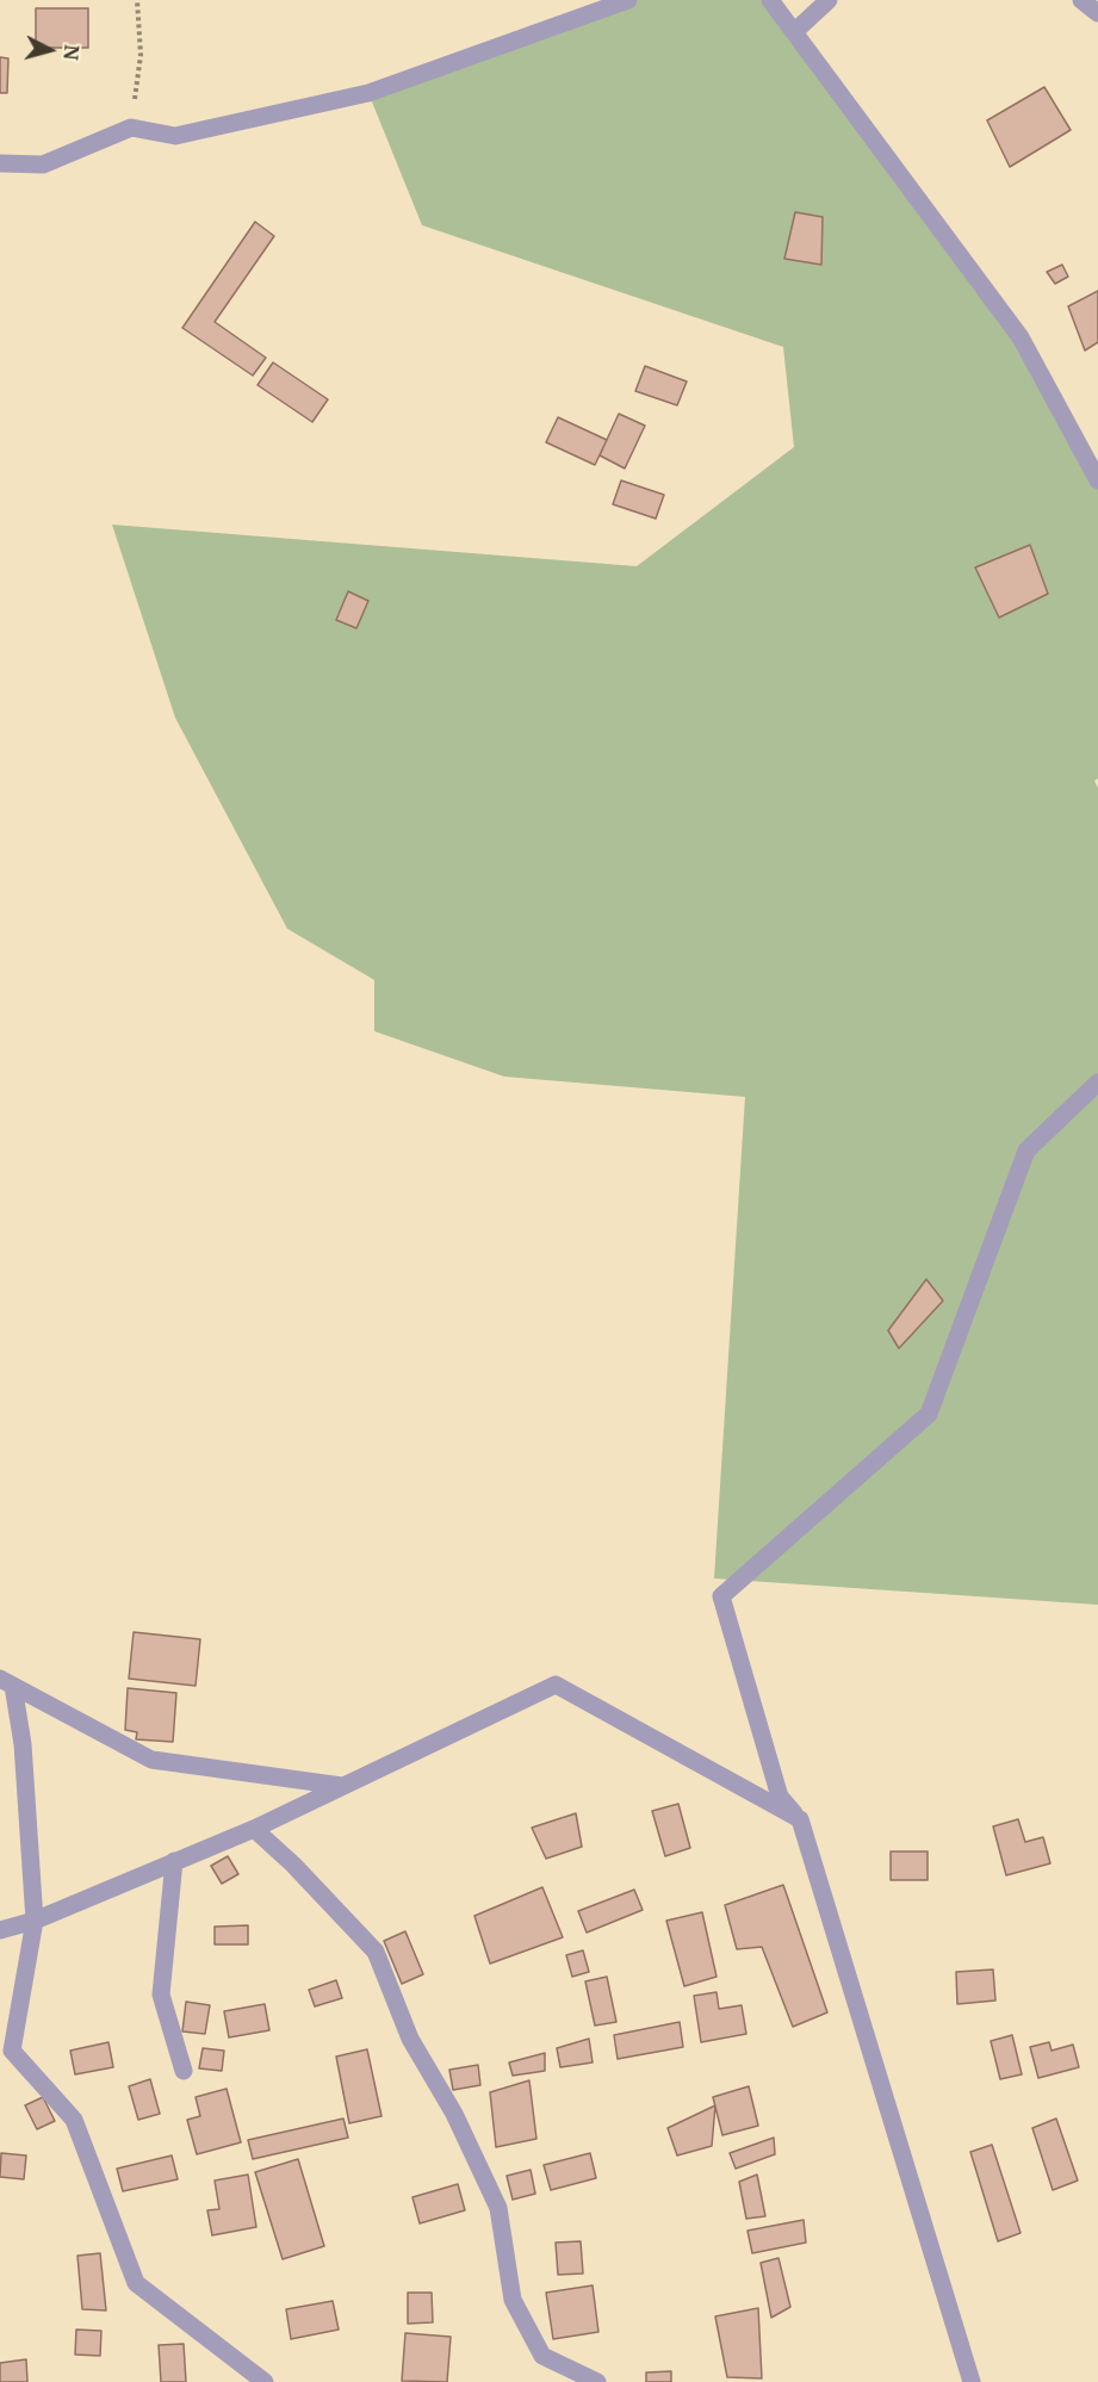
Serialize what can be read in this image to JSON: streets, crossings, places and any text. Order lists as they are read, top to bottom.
{
  "north": "right"
}
